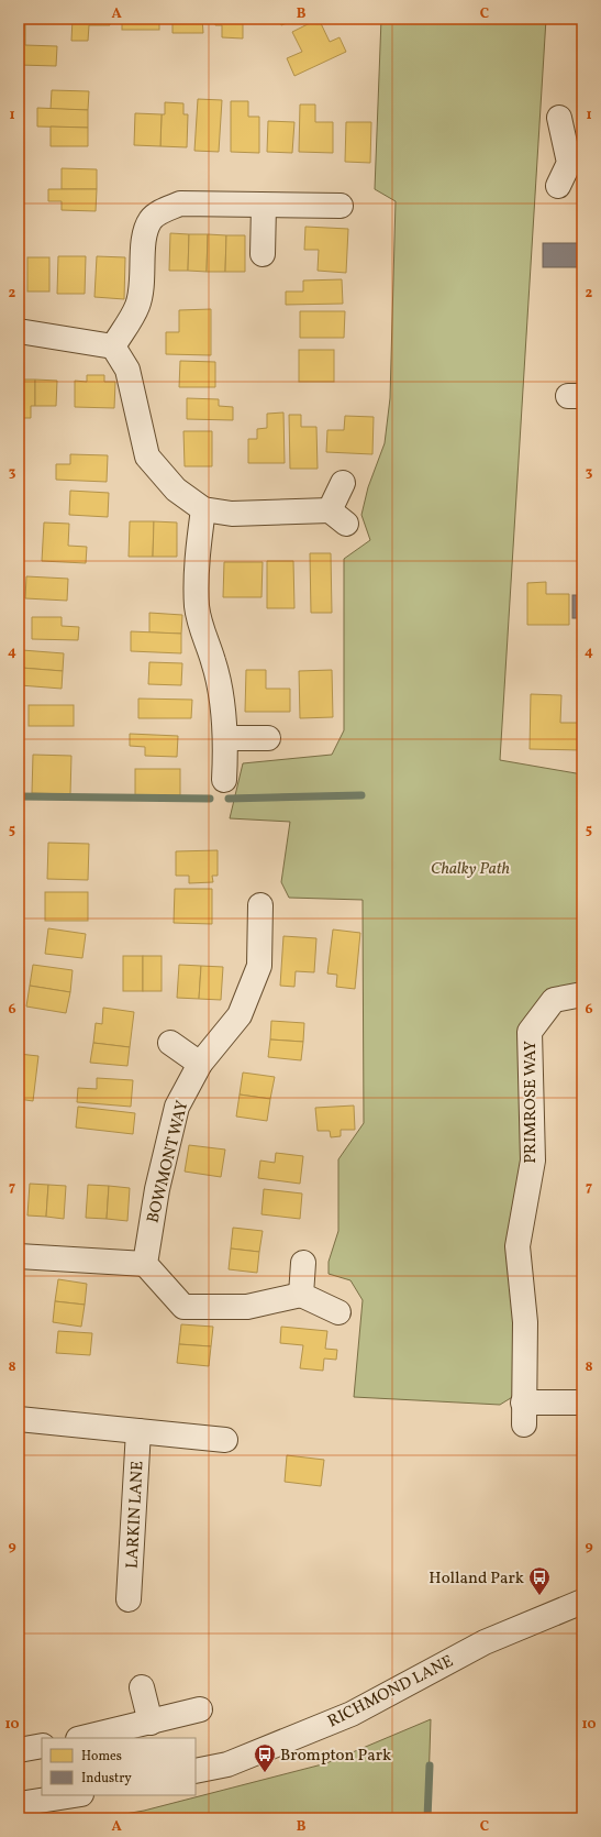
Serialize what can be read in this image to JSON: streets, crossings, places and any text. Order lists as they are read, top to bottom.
{
  "streets": {
    "street": [
      "PRIMROSE WAY",
      "BOWMONT WAY",
      "LARKIN LANE",
      "RICHMOND LANE"
    ]
  },
  "parks": ["Chalky Path"],
  "places": {
    "bus stop": ["Holland Park", "Brompton Park"]
  },
  "legend": ["Homes", "Industry"],
  "grid": {
    "columns": ["A", "B", "C"],
    "rows": [
      "1",
      "2",
      "3",
      "4",
      "5",
      "6",
      "7",
      "8",
      "9",
      "10"
    ]
  }
}
